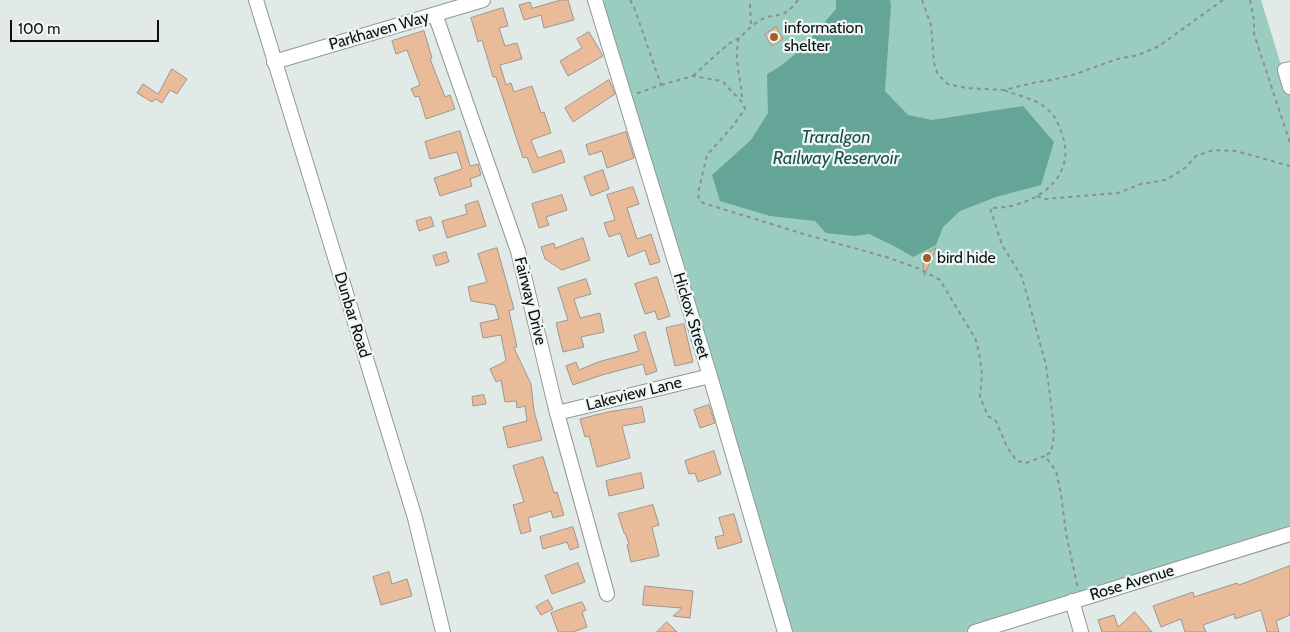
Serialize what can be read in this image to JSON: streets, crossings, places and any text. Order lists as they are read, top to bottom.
{
  "streets": {
    "street": [
      "Parkhaven Way",
      "Fairway Drive",
      "Dunbar Road",
      "Hickox Street",
      "Lakeview Lane",
      "Rose Avenue"
    ]
  },
  "crossings": [
    ["Parkhaven Way", "Fairway Drive"],
    ["Parkhaven Way", "Dunbar Road"],
    ["Fairway Drive", "Lakeview Lane"],
    ["Hickox Street", "Lakeview Lane"]
  ],
  "water": ["Traralgon Railway Reservoir"],
  "places": ["information shelter", "bird hide"],
  "scale_bar": "100 m"
}
